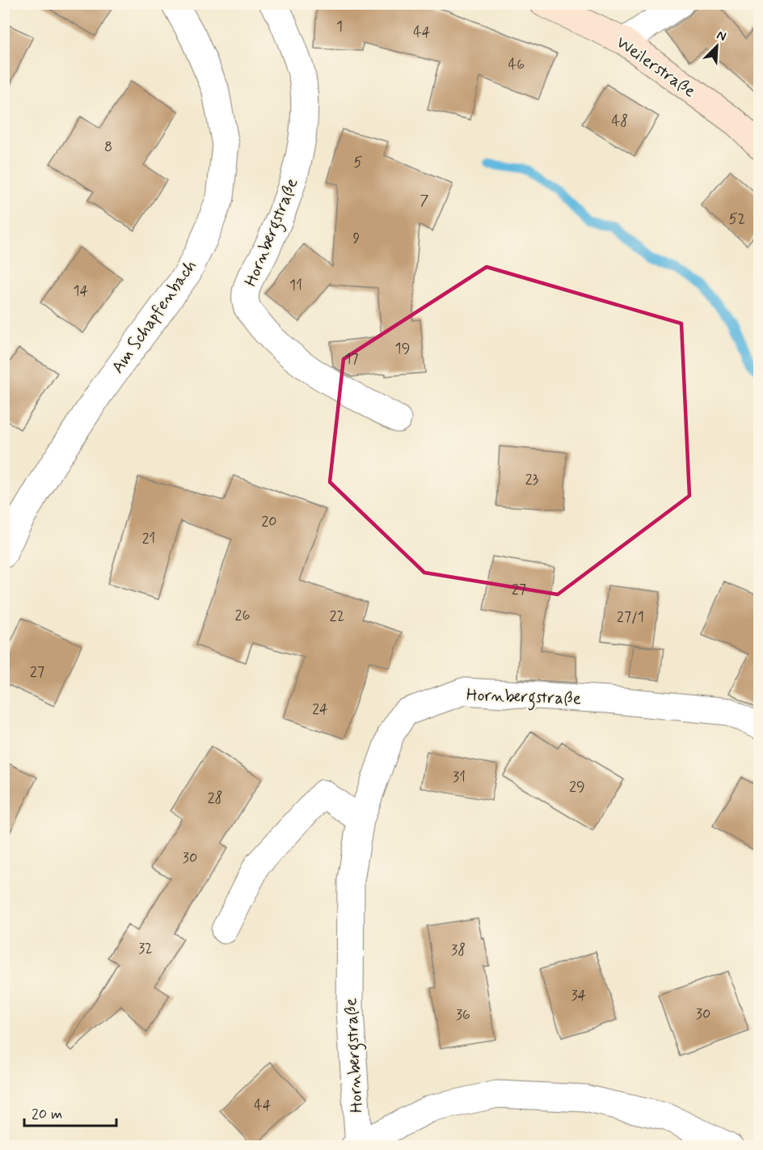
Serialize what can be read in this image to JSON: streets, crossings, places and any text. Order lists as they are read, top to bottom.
{
  "streets": {
    "main road": ["Weilerstraße"],
    "street": ["Hornbergstraße", "Am Schapfenbach"]
  },
  "house_numbers": [
    "1",
    "44",
    "46",
    "48",
    "8",
    "5",
    "7",
    "52",
    "9",
    "11",
    "14",
    "19",
    "17",
    "23",
    "20",
    "21",
    "27",
    "26",
    "22",
    "27/1",
    "27",
    "24",
    "31",
    "29",
    "28",
    "30",
    "32",
    "38",
    "34",
    "30",
    "36",
    "44"
  ],
  "scale_bar": "20 m",
  "north": "top right"
}
